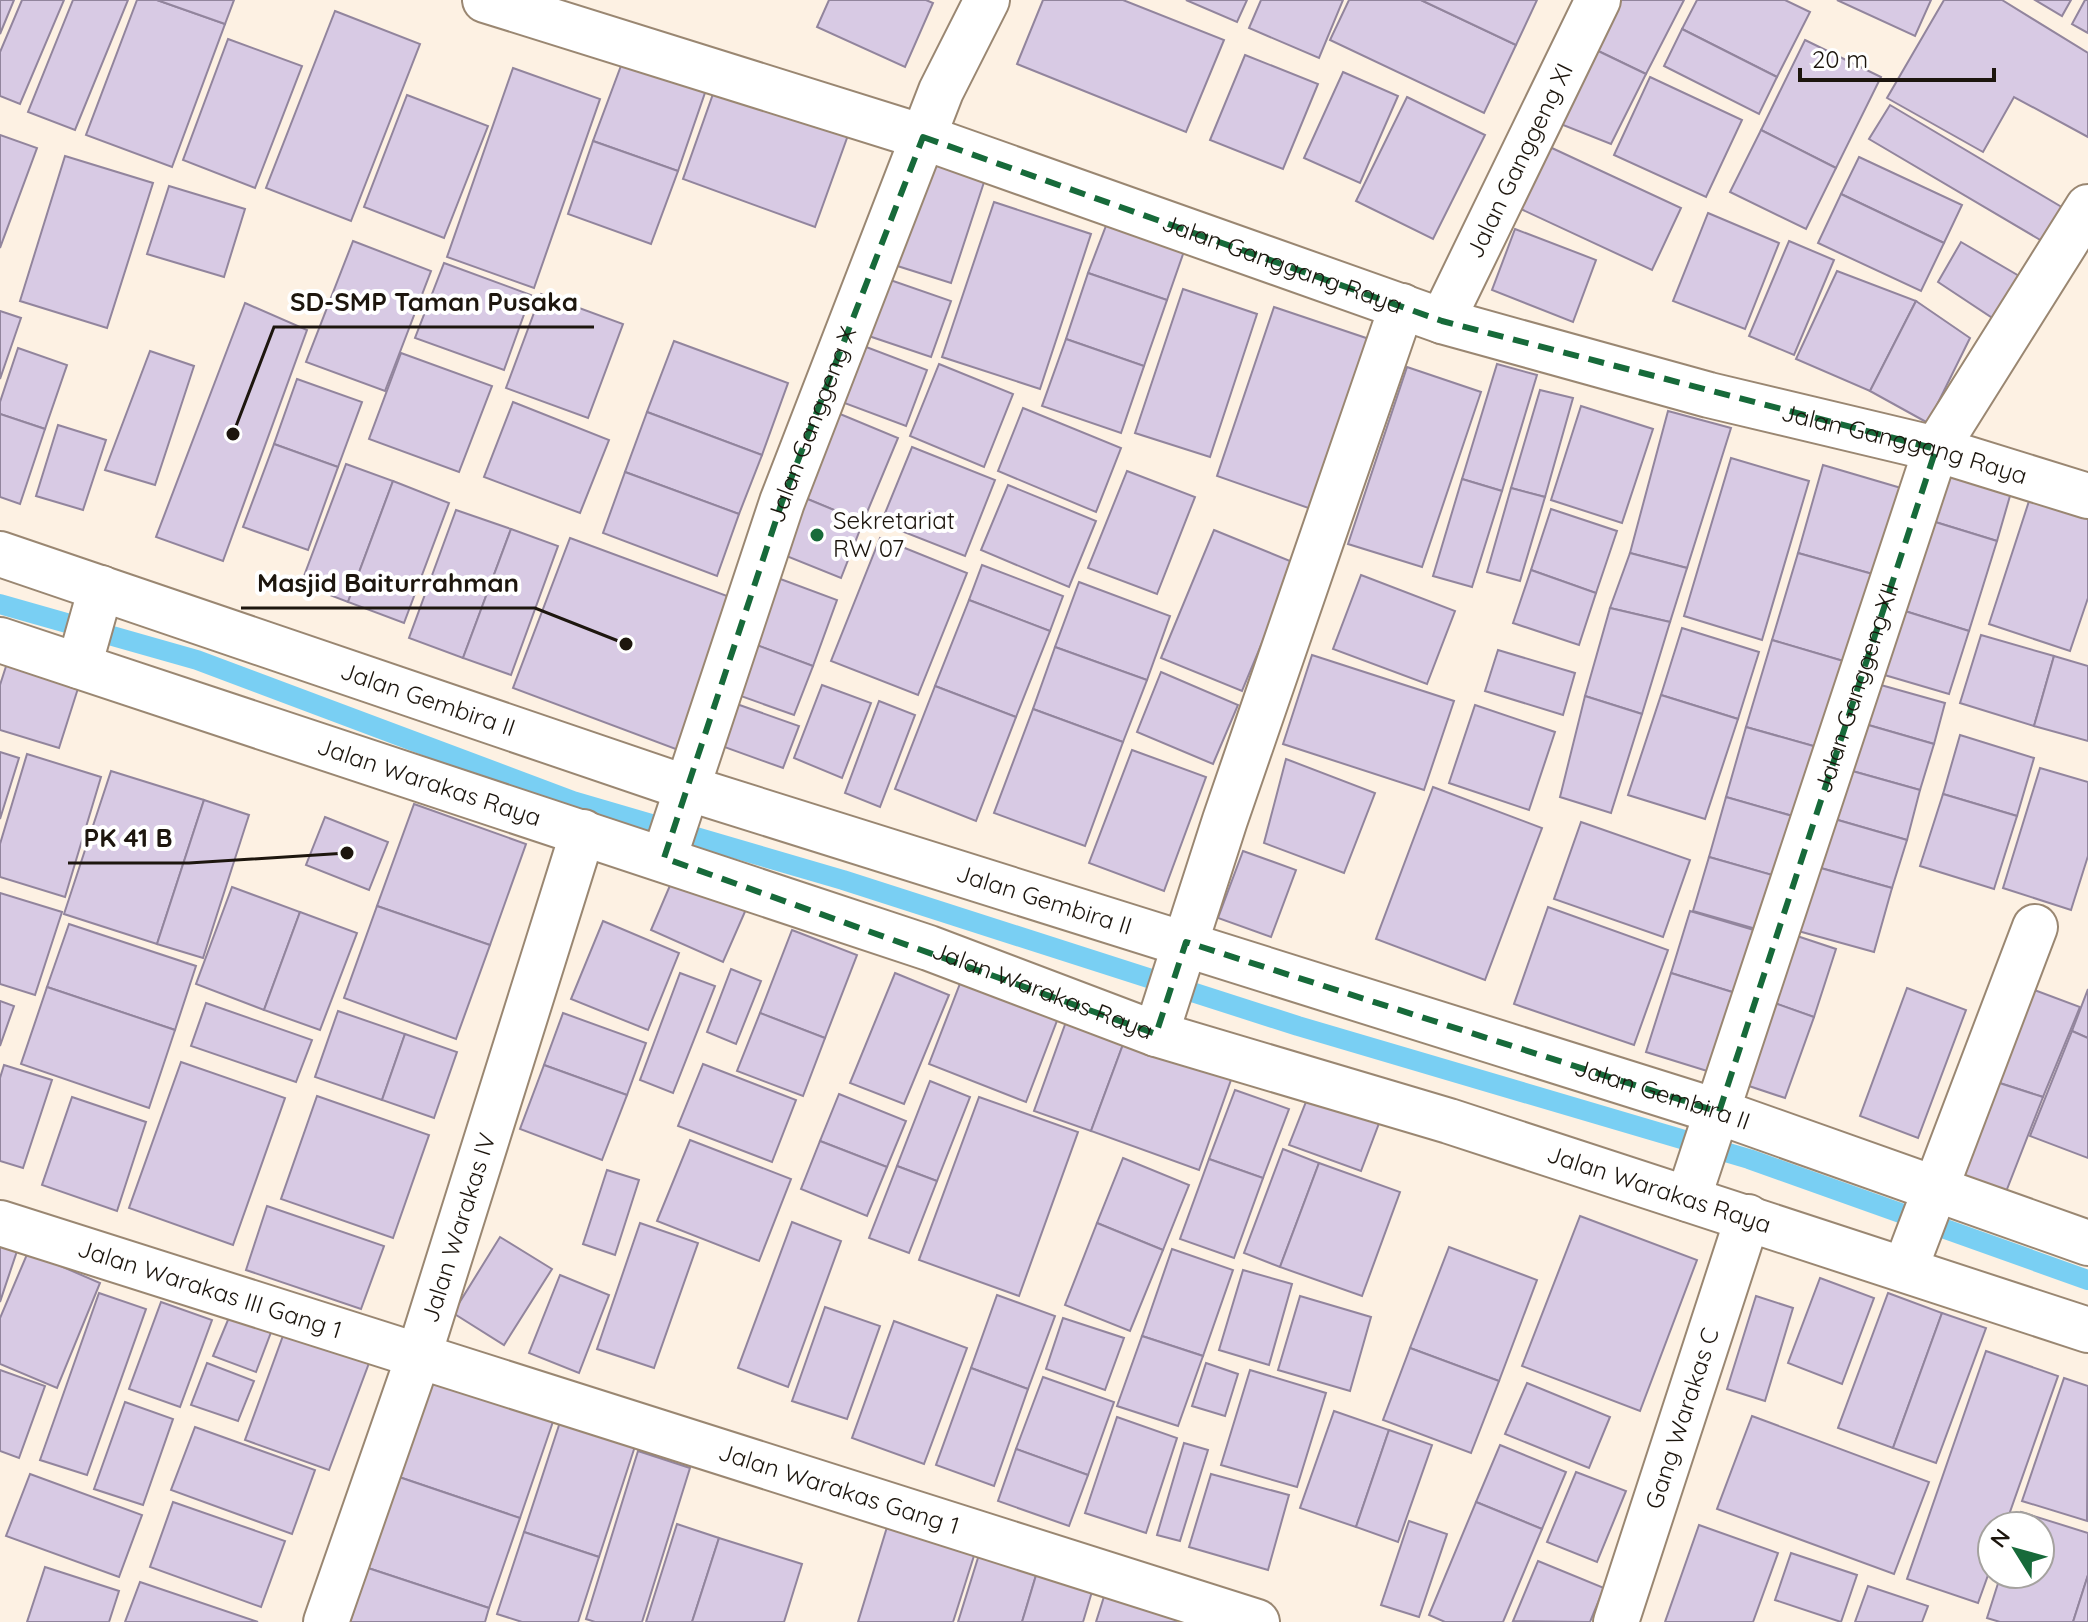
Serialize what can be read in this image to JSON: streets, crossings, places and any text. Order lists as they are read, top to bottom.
{
  "streets": {
    "street": [
      "Jalan Ganggeng XI",
      "Jalan Ganggang Raya",
      "Jalan Ganggeng X",
      "Jalan Ganggeng XII",
      "Jalan Gembira II",
      "Jalan Warakas Raya",
      "Jalan Warakas IV",
      "Jalan Warakas III Gang 1",
      "Gang Warakas C",
      "Jalan Warakas Gang 1"
    ]
  },
  "crossings": [
    ["Jalan Ganggeng XI", "Jalan Ganggang Raya"],
    ["Jalan Ganggeng XI", "Jalan Gembira II"],
    ["Jalan Ganggeng XI", "Jalan Warakas Raya"],
    ["Jalan Ganggang Raya", "Jalan Ganggeng X"],
    ["Jalan Ganggang Raya", "Jalan Ganggeng XII"],
    ["Jalan Ganggeng X", "Jalan Gembira II"],
    ["Jalan Ganggeng X", "Jalan Warakas Raya"],
    ["Jalan Ganggeng XII", "Jalan Gembira II"],
    ["Jalan Ganggeng XII", "Jalan Warakas Raya"],
    ["Jalan Gembira II", "Jalan Warakas Raya"],
    ["Jalan Warakas Raya", "Jalan Warakas IV"],
    ["Jalan Warakas Raya", "Gang Warakas C"],
    ["Jalan Warakas IV", "Jalan Warakas III Gang 1"],
    ["Jalan Warakas IV", "Jalan Warakas Gang 1"],
    ["Jalan Warakas III Gang 1", "Jalan Warakas Gang 1"]
  ],
  "places": [
    "SD-SMP Taman Pusaka",
    "Sekretariat RW 07",
    "Masjid Baiturrahman",
    "PK 41 B"
  ],
  "scale_bar": "20 m",
  "north": "top left"
}
